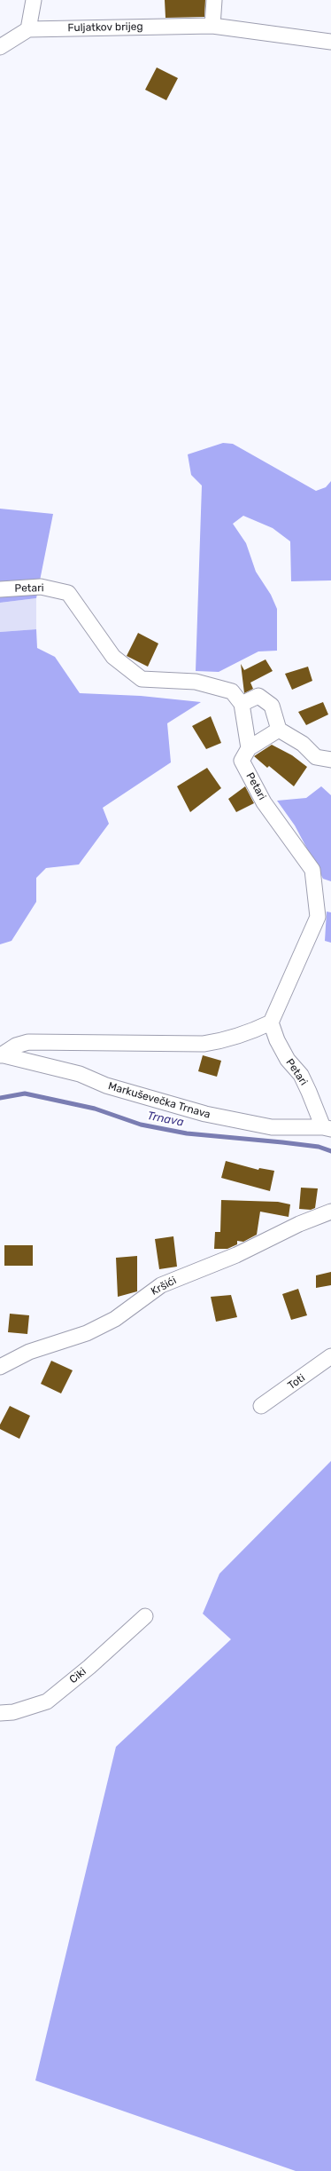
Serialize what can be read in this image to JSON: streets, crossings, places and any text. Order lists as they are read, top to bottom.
{
  "streets": {
    "street": [
      "Fuljatkov brijeg",
      "Petari",
      "Markuševečka Trnava",
      "Kršići",
      "Toti",
      "Ciki"
    ]
  },
  "crossings": [
    ["Petari", "Markuševečka Trnava"]
  ],
  "water": ["Trnava"]
}
